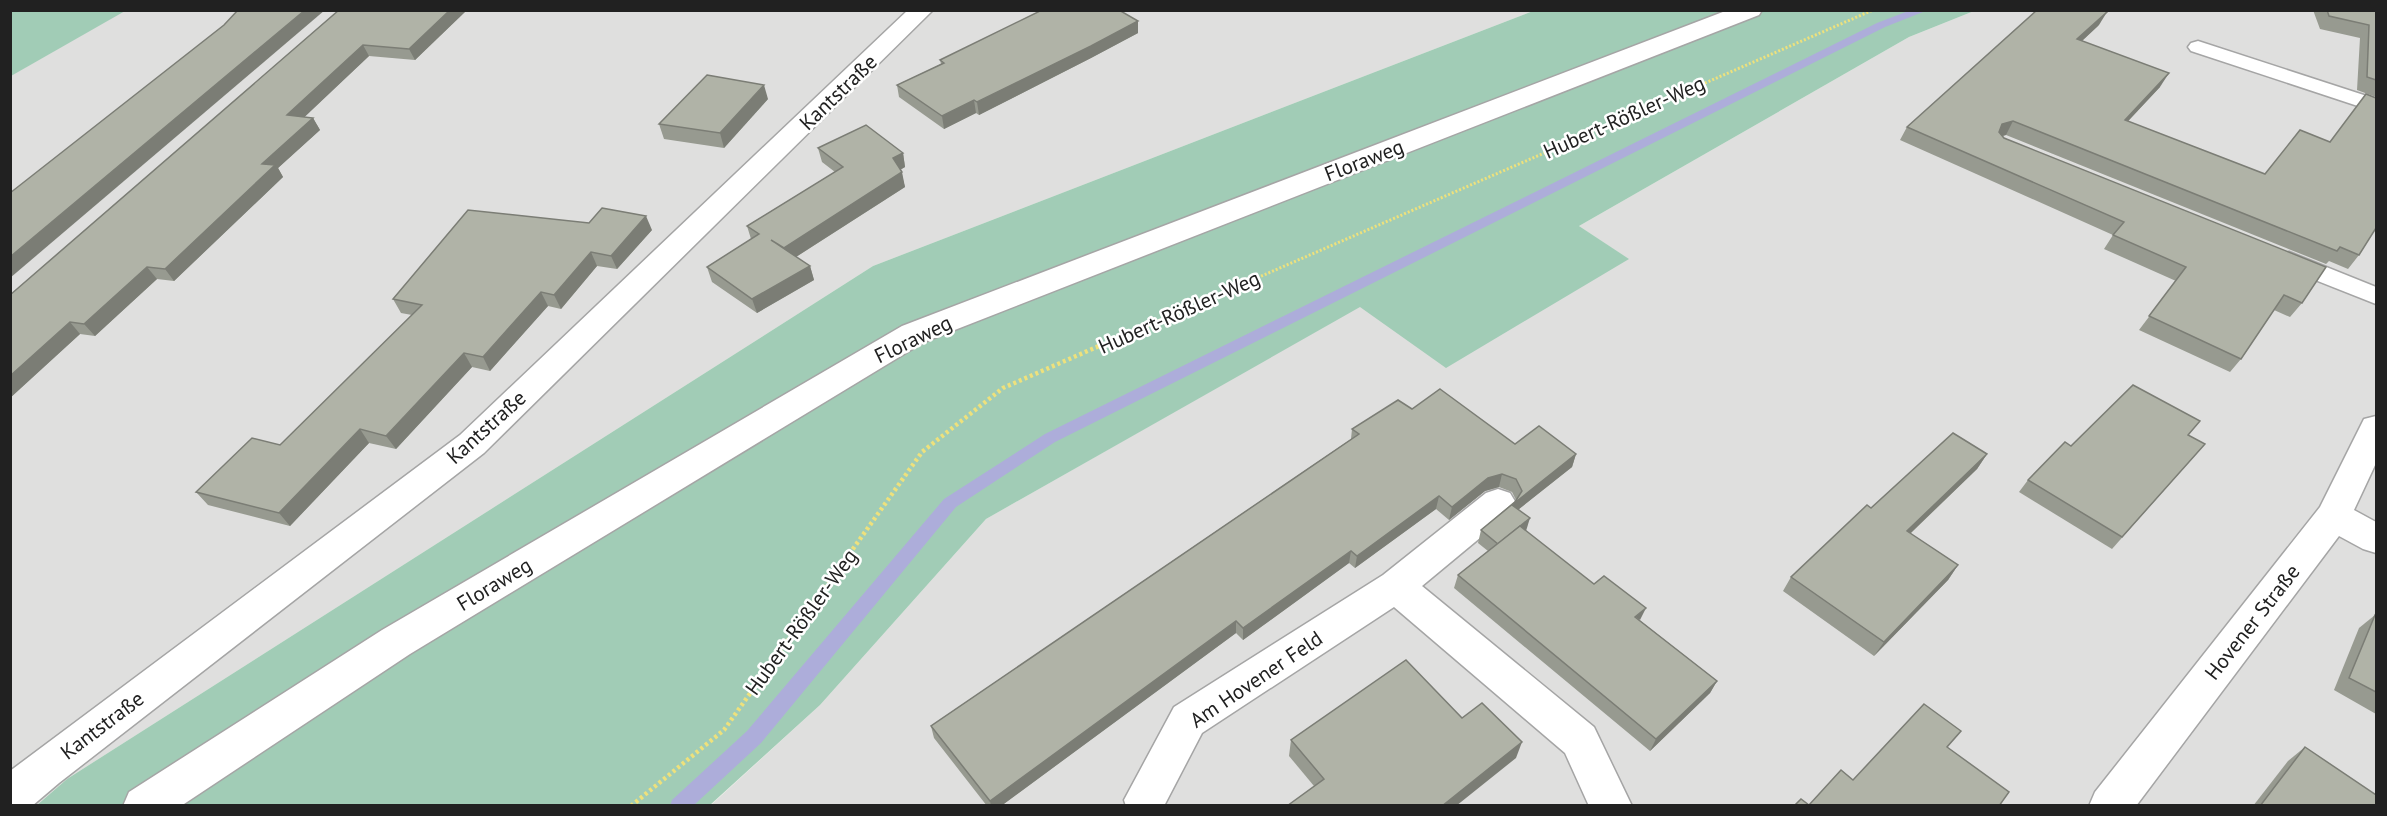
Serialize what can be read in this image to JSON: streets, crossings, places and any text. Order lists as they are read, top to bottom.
{
  "streets": {
    "street": [
      "Kantstraße",
      "Floraweg",
      "Hovener Straße",
      "Am Hovener Feld"
    ],
    "path": ["Hubert-Rößler-Weg"]
  }
}
